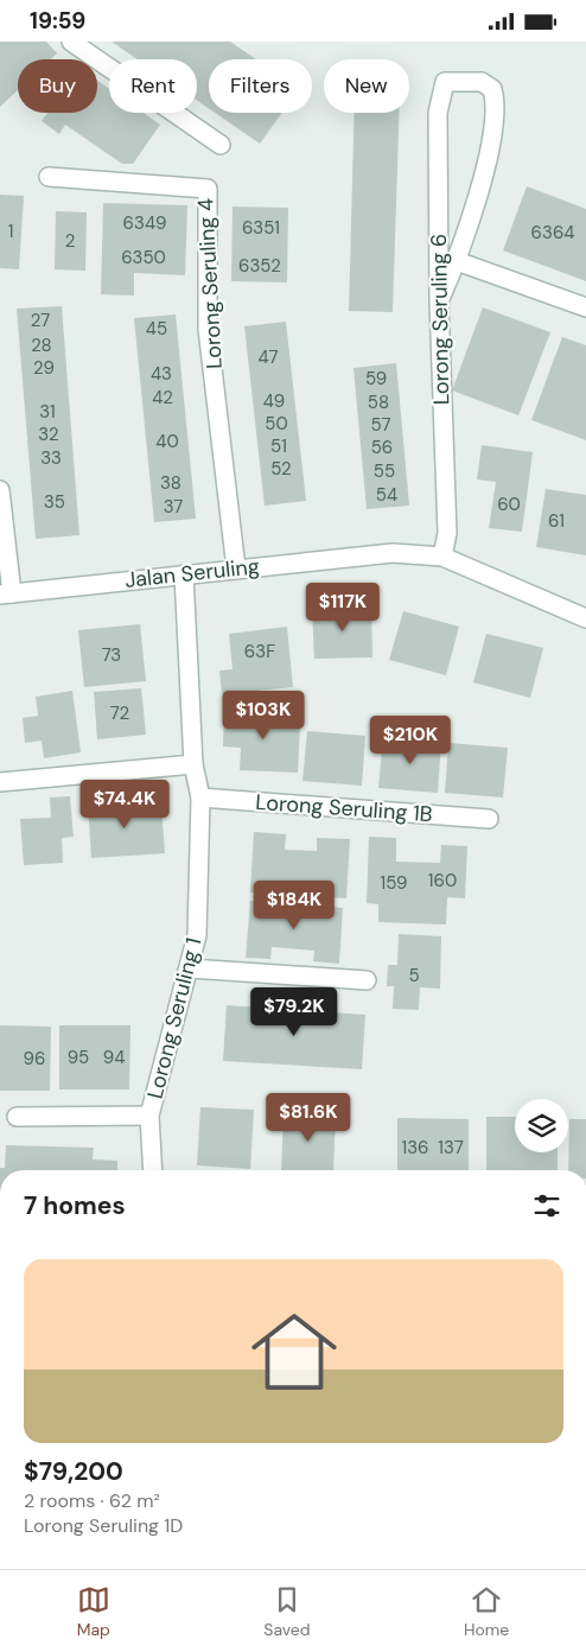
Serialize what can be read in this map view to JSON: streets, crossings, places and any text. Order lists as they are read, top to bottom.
{
  "streets": {
    "street": [
      "Lorong Seruling 4",
      "Lorong Seruling 6",
      "Jalan Seruling",
      "Lorong Seruling 1B",
      "Lorong Seruling 1"
    ]
  },
  "crossings": [
    ["Lorong Seruling 4", "Jalan Seruling"],
    ["Lorong Seruling 6", "Jalan Seruling"],
    ["Jalan Seruling", "Lorong Seruling 1"],
    ["Lorong Seruling 1B", "Lorong Seruling 1"]
  ],
  "house_numbers": [
    "6349",
    "6351",
    "1",
    "6364",
    "2",
    "6350",
    "6352",
    "27",
    "45",
    "28",
    "47",
    "29",
    "43",
    "59",
    "42",
    "49",
    "58",
    "31",
    "50",
    "57",
    "32",
    "40",
    "51",
    "56",
    "33",
    "52",
    "55",
    "38",
    "54",
    "35",
    "60",
    "37",
    "61",
    "63F",
    "73",
    "72",
    "160",
    "159",
    "5",
    "95",
    "94",
    "96",
    "136",
    "137"
  ],
  "page": {
    "status": "19:59",
    "chip": [
      "Buy",
      "Rent",
      "Filters",
      "New"
    ],
    "price": [
      "$117K",
      "$103K",
      "$210K",
      "$74.4K",
      "$184K",
      "$79.2K",
      "$81.6K"
    ],
    "heading": "7 homes",
    "list": [
      {
        "name": "$79,200",
        "note": "2 rooms · 62 m² · Lorong Seruling 1D"
      }
    ],
    "tabs": ["Map", "Saved", "Home"]
  }
}
